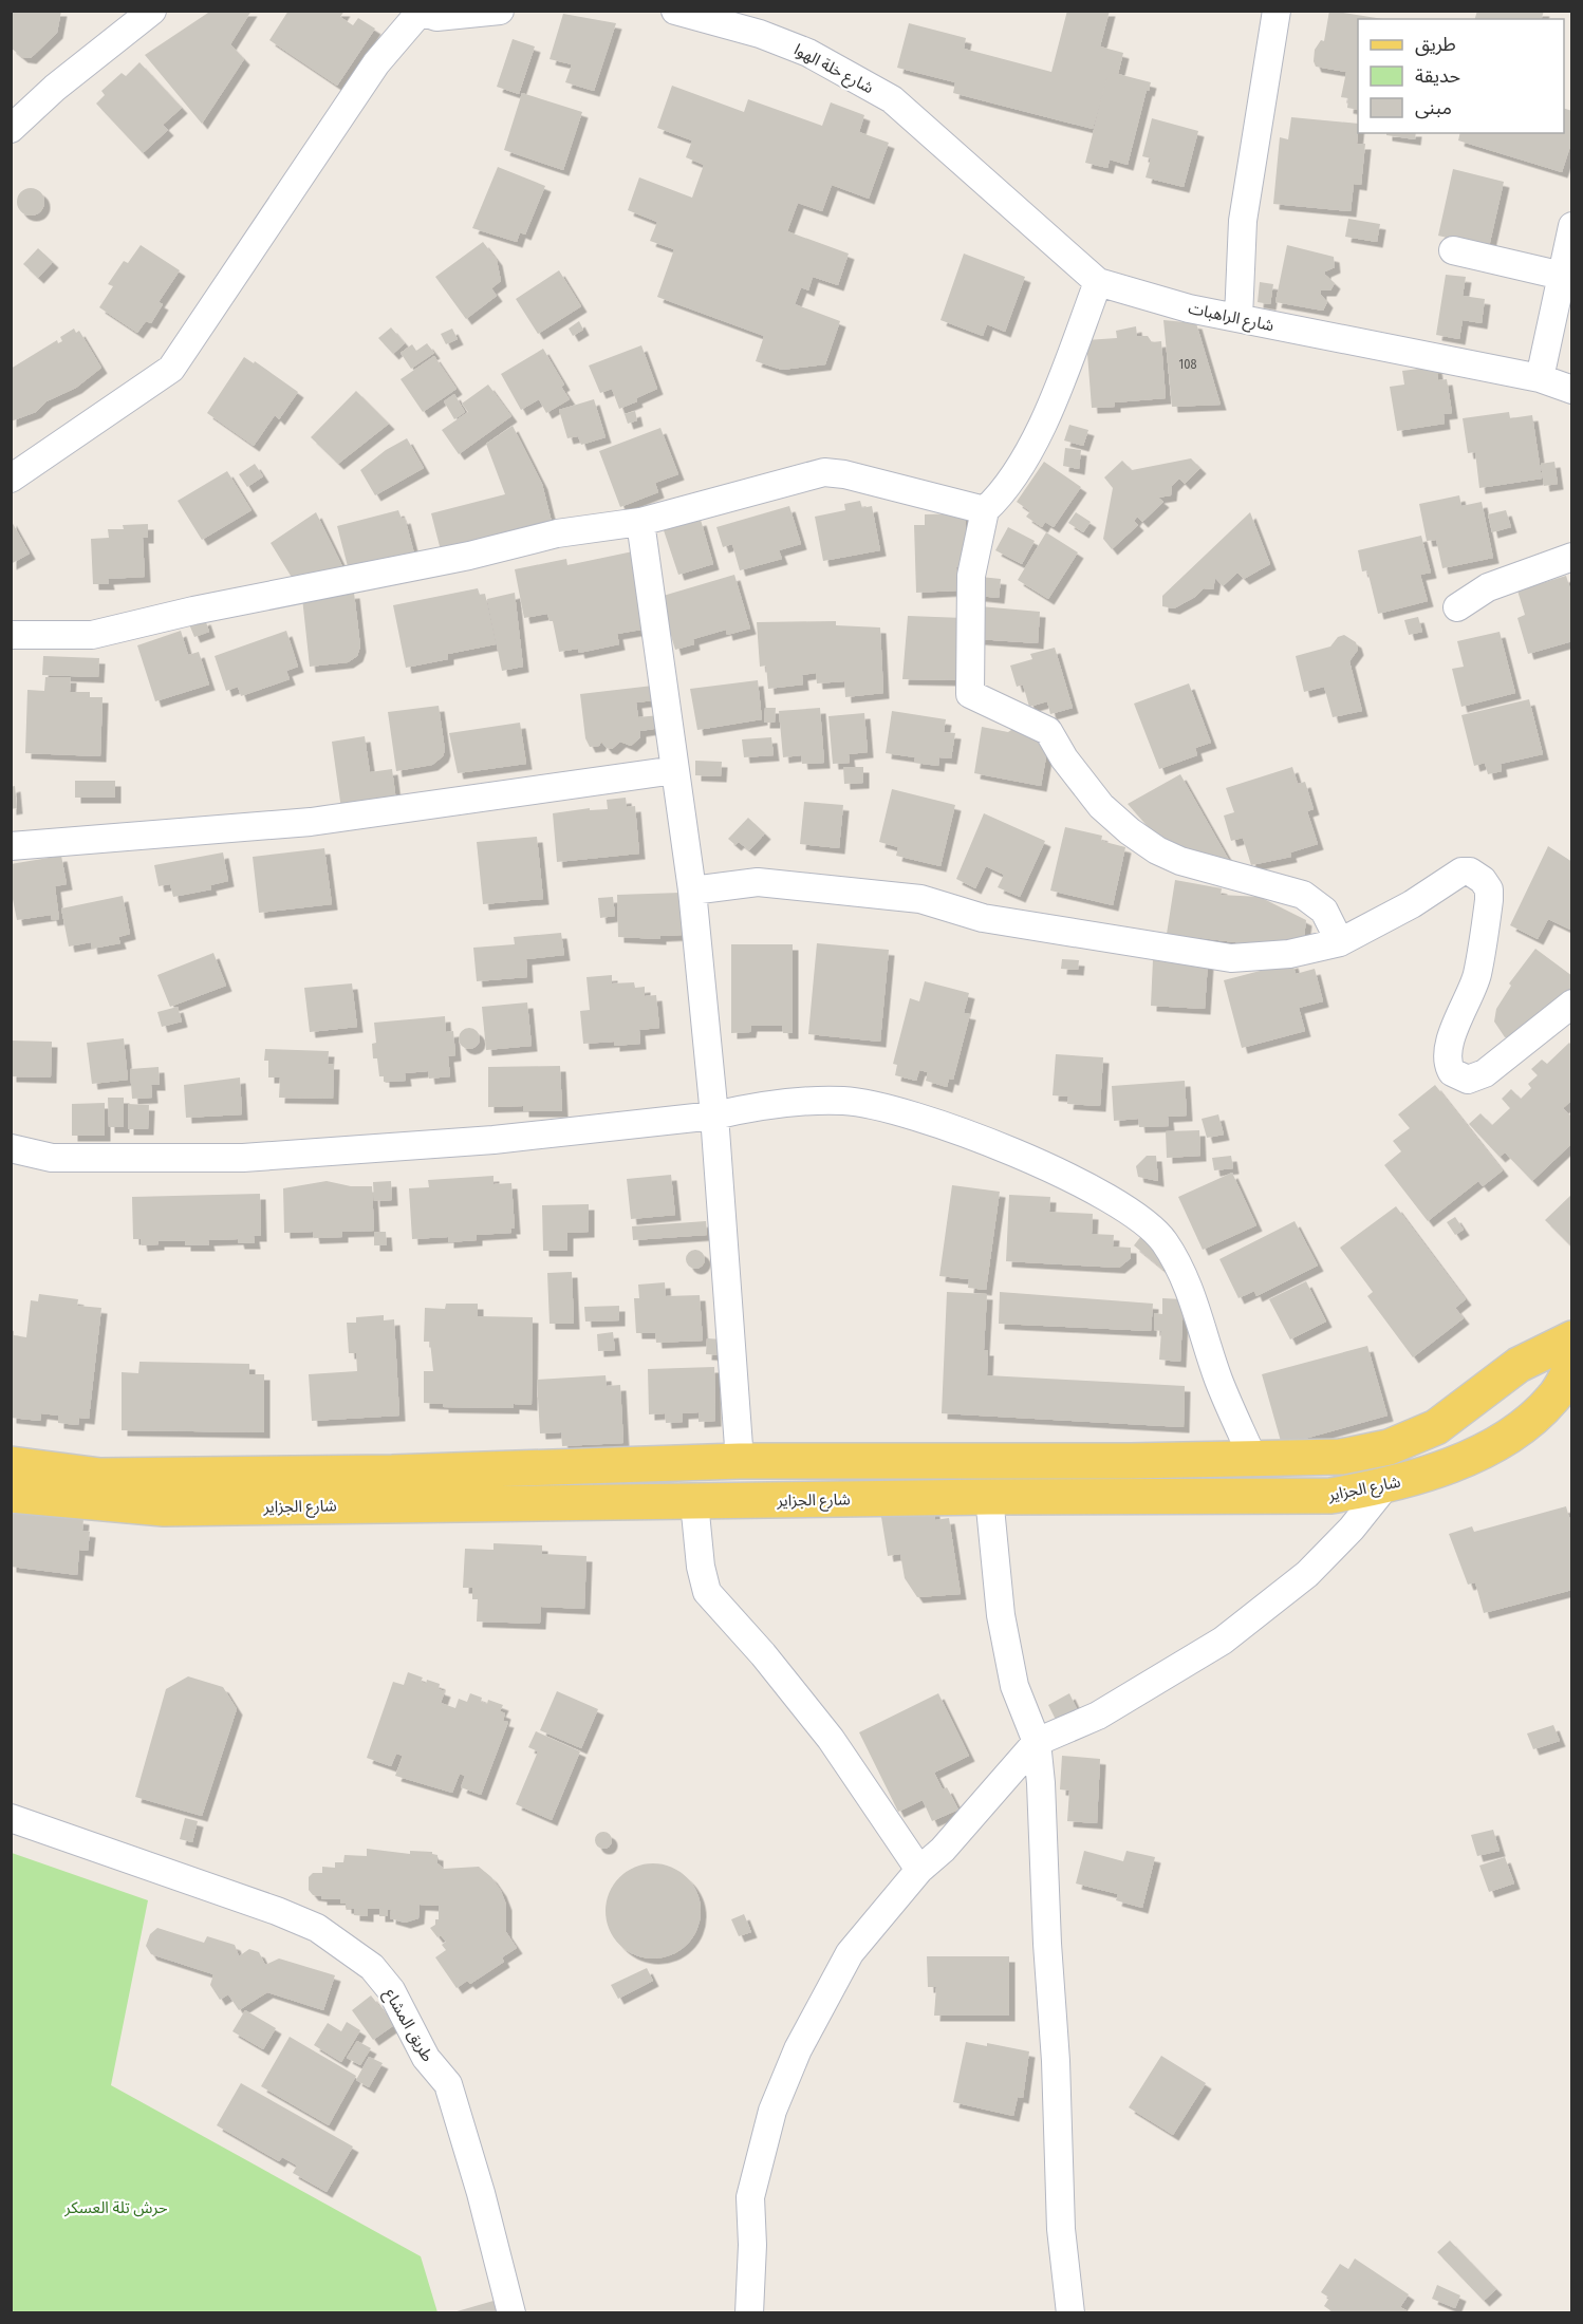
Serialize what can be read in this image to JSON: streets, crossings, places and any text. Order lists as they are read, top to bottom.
{
  "streets": {
    "main road": ["شارع الجزاير"],
    "street": ["شارع خلة الهوا", "شارع الراهبات", "طريق المشاع"]
  },
  "crossings": [
    ["شارع خلة الهوا", "شارع الراهبات"]
  ],
  "parks": ["حرش تلة العسكر"],
  "house_numbers": ["108"],
  "legend": ["طريق", "حديقة", "مبنى"]
}
